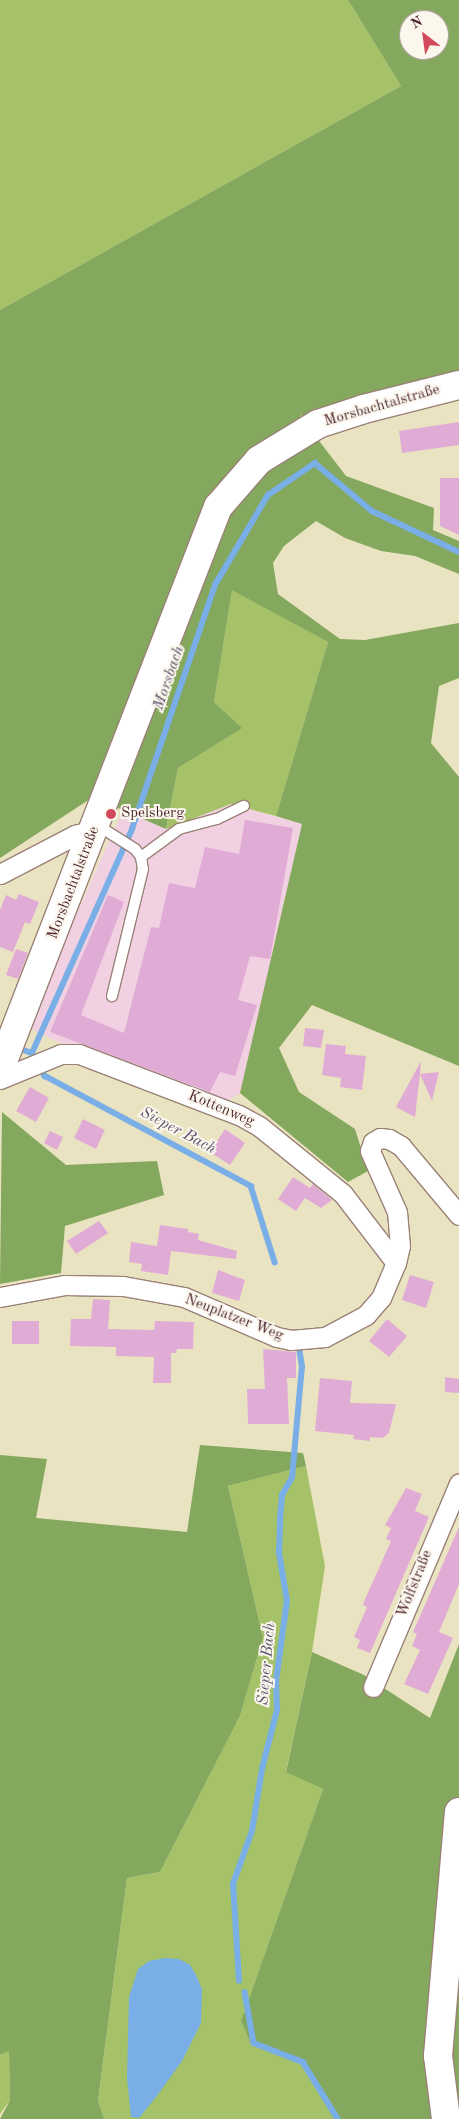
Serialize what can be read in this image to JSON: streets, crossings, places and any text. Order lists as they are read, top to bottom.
{
  "streets": {
    "main road": ["Morsbachtalstraße"],
    "street": ["Kottenweg", "Neuplatzer Weg", "Wolfstraße"]
  },
  "crossings": [
    ["Kottenweg", "Neuplatzer Weg"]
  ],
  "water": ["Morsbach", "Sieper Bach"],
  "places": ["Spelsberg"],
  "north": "top left"
}
